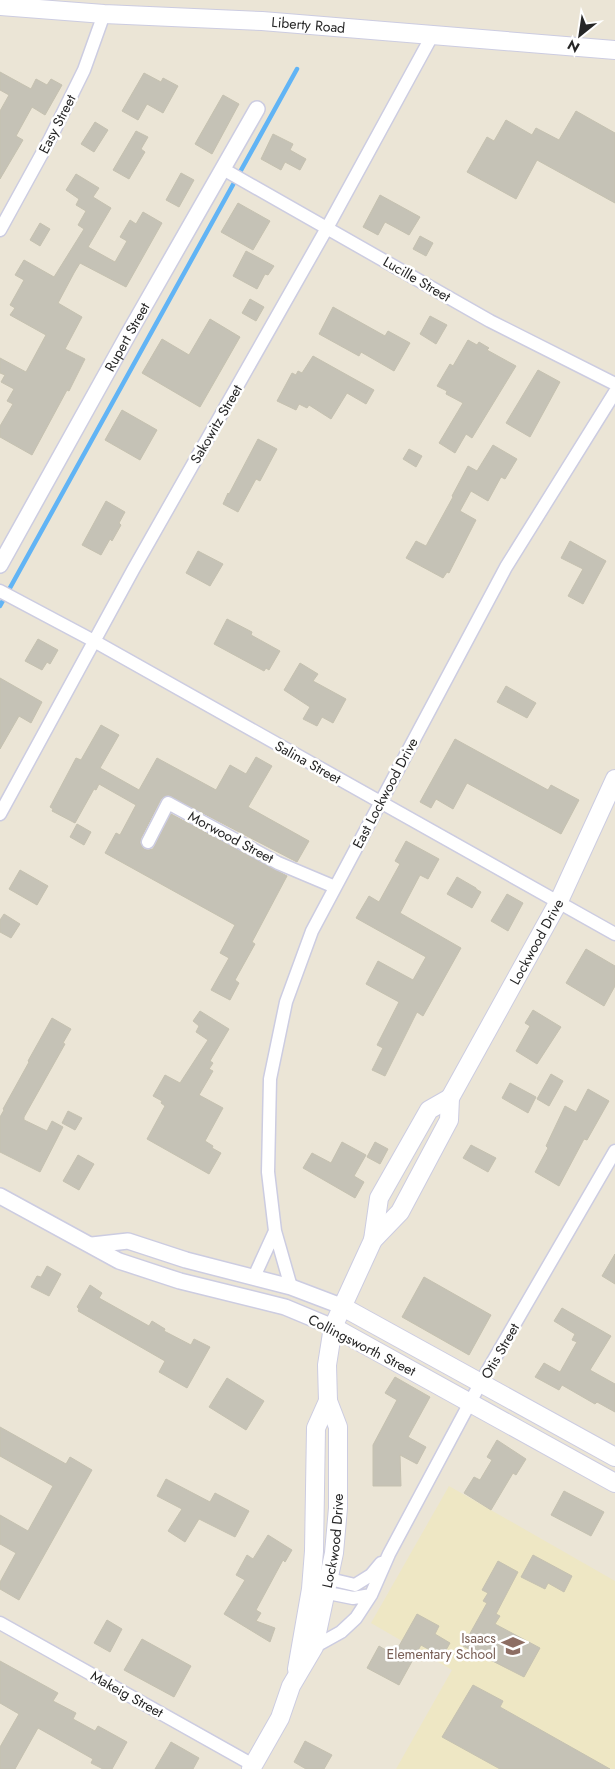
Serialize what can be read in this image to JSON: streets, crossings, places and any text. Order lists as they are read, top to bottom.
{
  "streets": {
    "main road": ["Liberty Road", "Lockwood Drive", "Collingsworth Street"],
    "street": [
      "Easy Street",
      "Lucille Street",
      "Rupert Street",
      "Sakowitz Street",
      "Salina Street",
      "East Lockwood Drive",
      "Morwood Street",
      "Otis Street",
      "Makeig Street"
    ]
  },
  "crossings": [
    ["Liberty Road", "Easy Street"],
    ["Liberty Road", "Sakowitz Street"],
    ["Lucille Street", "Rupert Street"],
    ["Lucille Street", "Sakowitz Street"],
    ["Sakowitz Street", "Salina Street"],
    ["Salina Street", "East Lockwood Drive"],
    ["Salina Street", "Lockwood Drive"],
    ["East Lockwood Drive", "Morwood Street"],
    ["East Lockwood Drive", "Collingsworth Street"],
    ["Lockwood Drive", "Collingsworth Street"],
    ["Lockwood Drive", "Otis Street"],
    ["Lockwood Drive", "Makeig Street"],
    ["Collingsworth Street", "Otis Street"]
  ],
  "places": {
    "school or university": ["Isaacs Elementary School"]
  },
  "north": "bottom left"
}
